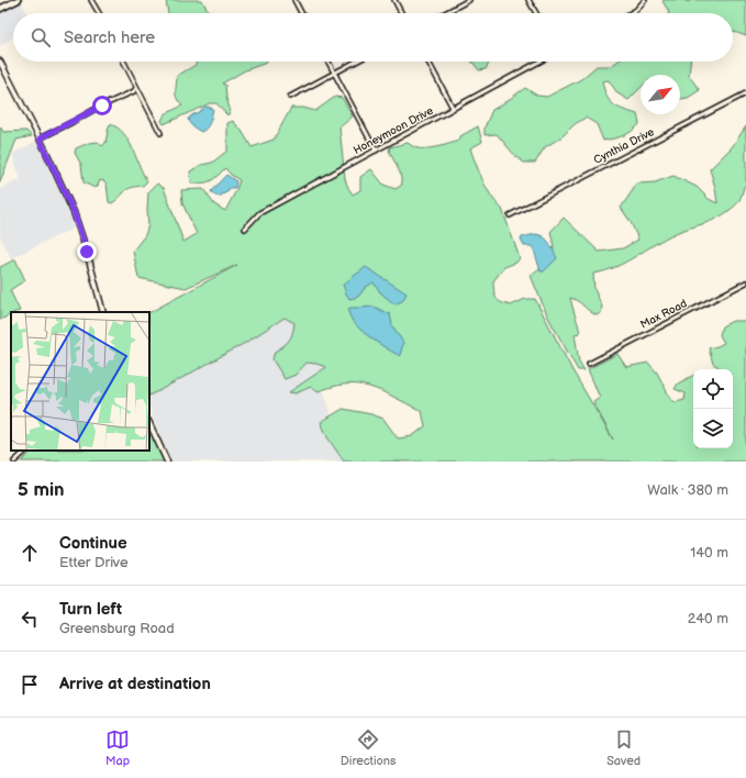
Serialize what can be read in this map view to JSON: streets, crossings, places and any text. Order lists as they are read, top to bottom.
{
  "streets": {
    "street": ["Honeymoon Drive", "Cynthia Drive", "Max Road"]
  },
  "north": "top right",
  "page": {
    "search": "Search here",
    "heading": ["5 min", "Walk · 380 m"],
    "list": [
      ["Continue", "Etter Drive", "140 m"],
      ["Turn left", "Greensburg Road", "240 m"],
      "Arrive at destination"
    ],
    "nav": ["Map", "Directions", "Saved"]
  }
}
